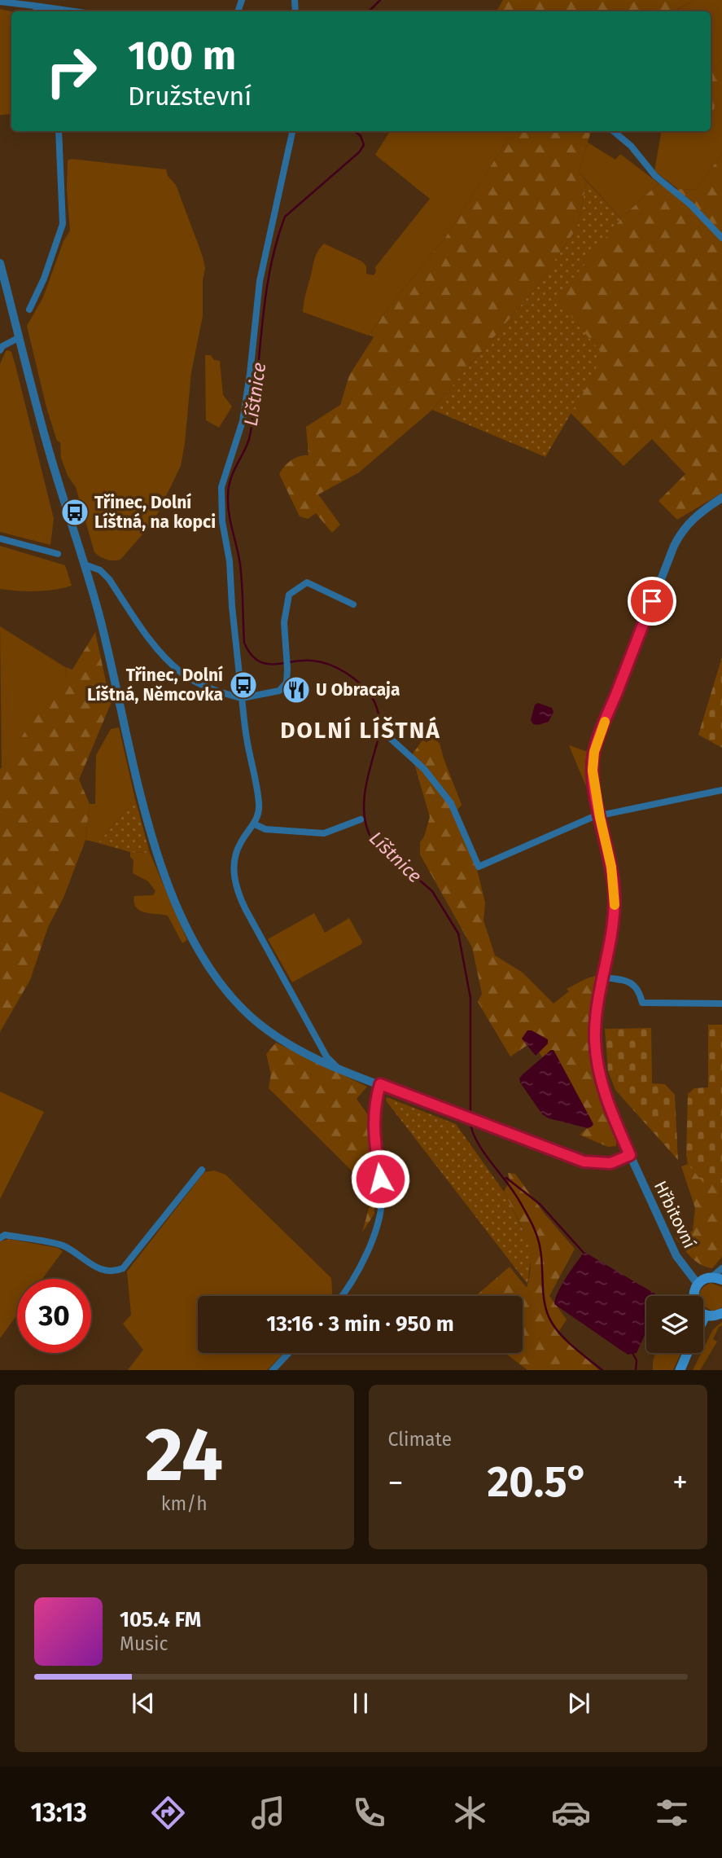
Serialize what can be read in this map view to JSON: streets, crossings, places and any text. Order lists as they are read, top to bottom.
{
  "streets": {
    "street": ["Hřbitovní"]
  },
  "districts": ["DOLNÍ LÍŠTNÁ"],
  "water": ["Líštnice"],
  "places": {
    "bus stop": ["Třinec, Dolní Líštná, na kopci", "Třinec, Dolní Líštná, Němcovka"],
    "restaurant": ["U Obracaja"]
  },
  "page": {
    "turn": ["100 m", "Družstevní"],
    "limit": "30",
    "trip": "13:16 · 3 min · 950 m",
    "tile": [
      ["24", "km/h"],
      "Climate"
    ],
    "heat": ["−", "20.5°", "+"],
    "song": ["105.4 FM", "Music"],
    "tabs": "13:13"
  }
}
